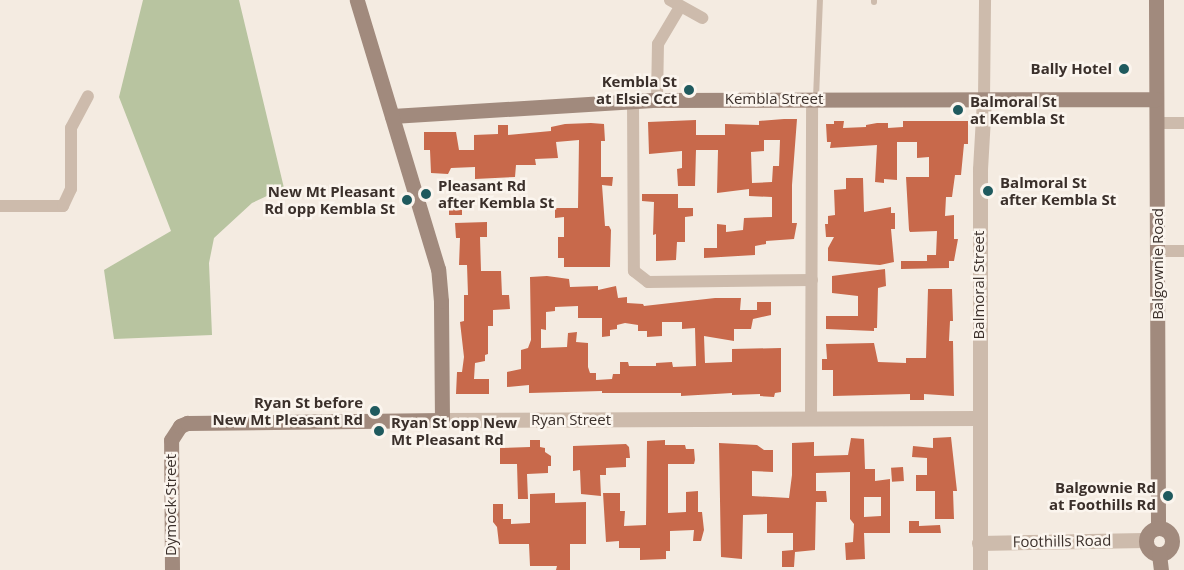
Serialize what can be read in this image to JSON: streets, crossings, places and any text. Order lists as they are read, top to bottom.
{
  "streets": {
    "main road": [
      "Kembla Street",
      "Balgownie Road",
      "Ryan Street",
      "Dymock Street"
    ],
    "street": ["Balmoral Street", "Foothills Road"]
  },
  "crossings": [
    ["Kembla Street", "Balgownie Road"],
    ["Kembla Street", "Balmoral Street"],
    ["Balgownie Road", "Foothills Road"],
    ["Balmoral Street", "Ryan Street"],
    ["Balmoral Street", "Foothills Road"],
    ["Ryan Street", "Dymock Street"]
  ],
  "places": [
    "Bally Hotel",
    "Kembla St at Elsie Cct",
    "Balmoral St at Kembla St",
    "Balmoral St after Kembla St",
    "Pleasant Rd after Kembla St",
    "New Mt Pleasant Rd opp Kembla St",
    "Ryan St before New Mt Pleasant Rd",
    "Ryan St opp New Mt Pleasant Rd",
    "Balgownie Rd at Foothills Rd"
  ]
}
